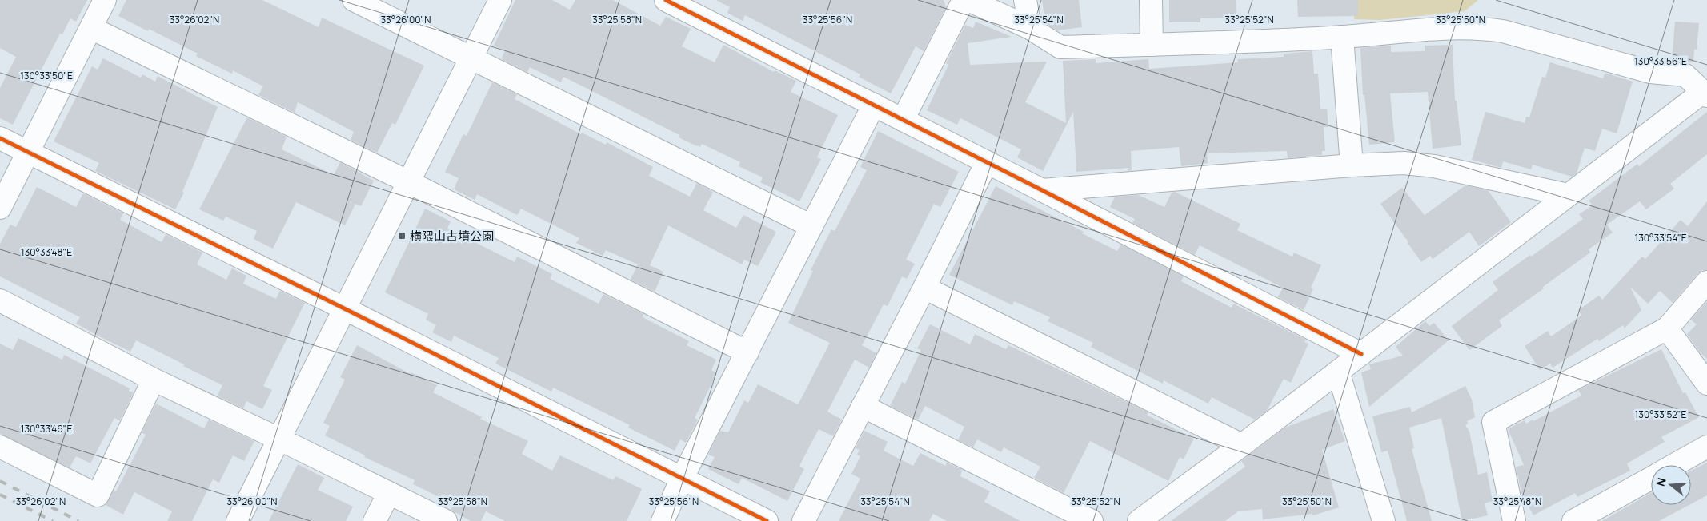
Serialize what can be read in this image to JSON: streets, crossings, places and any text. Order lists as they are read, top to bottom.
{
  "places": {
    "transit": ["横隈山古墳公園"]
  },
  "north": "left",
  "coordinates": [
    "33°26'02\"N",
    "33°26'00\"N",
    "33°25'58\"N",
    "33°25'56\"N",
    "33°25'54\"N",
    "33°25'52\"N",
    "33°25'50\"N",
    "130°33'56\"E",
    "130°33'50\"E",
    "130°33'54\"E",
    "130°33'48\"E",
    "130°33'52\"E",
    "130°33'46\"E",
    "33°25'48\"N"
  ]
}
